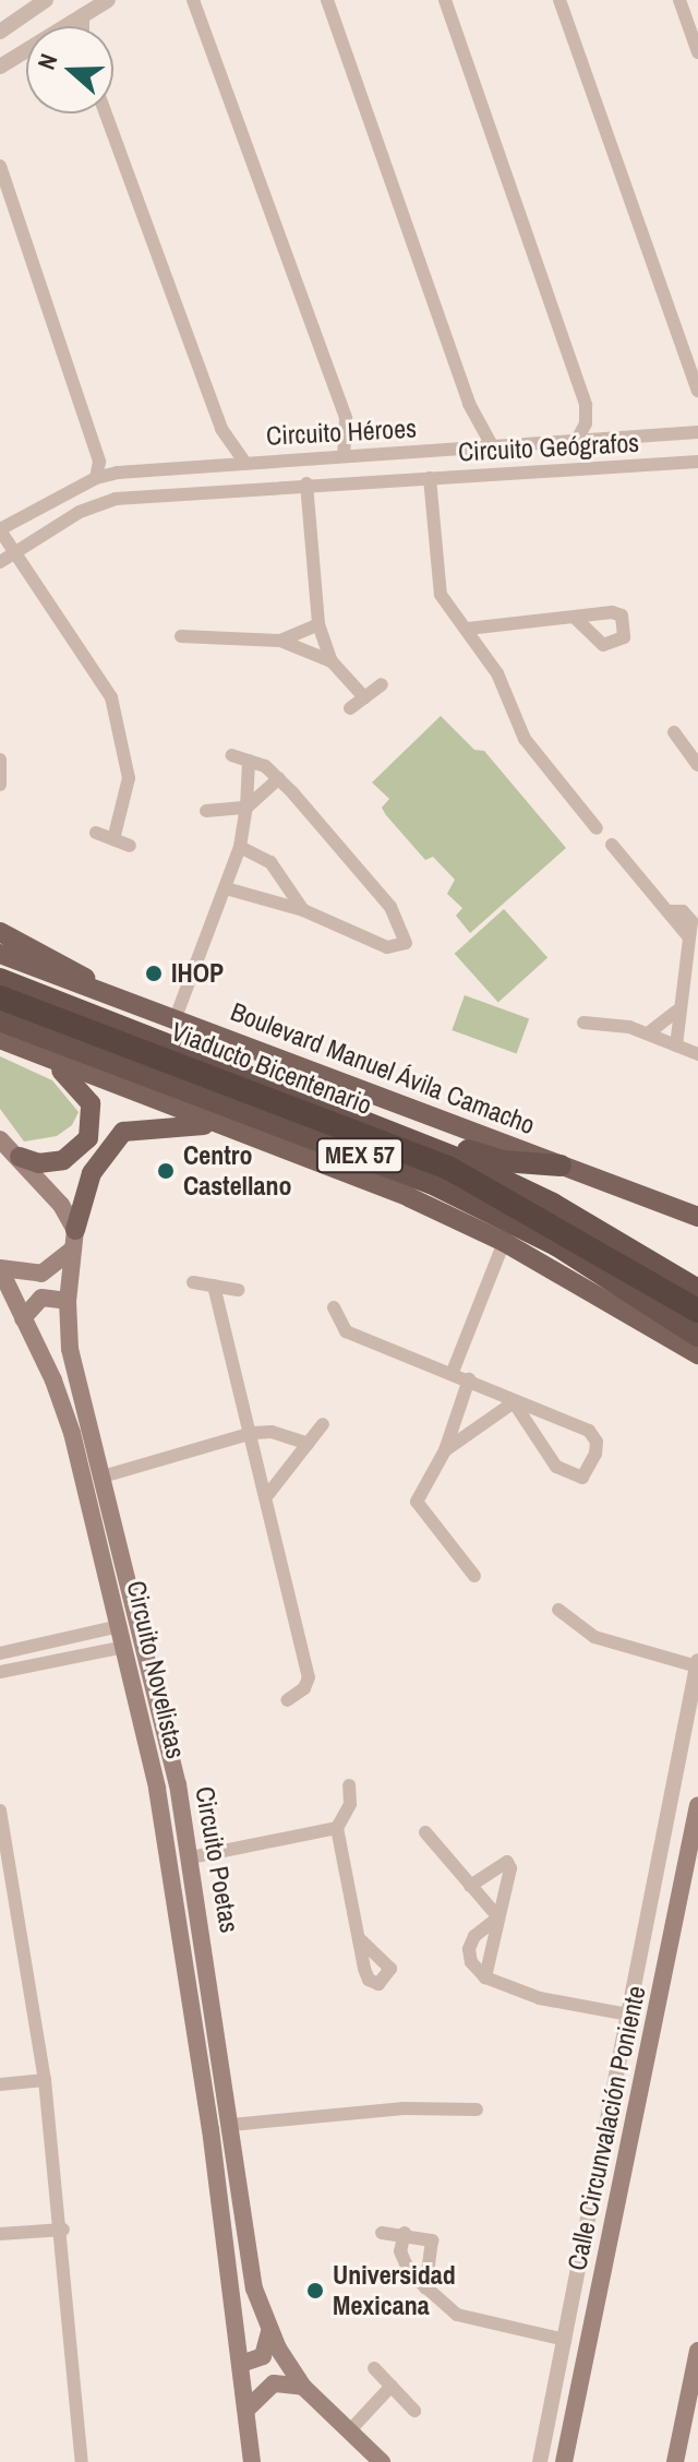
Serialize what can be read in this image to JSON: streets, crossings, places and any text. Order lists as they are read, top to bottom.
{
  "streets": {
    "highway": ["Viaducto Bicentenario", "Boulevard Manuel Ávila Camacho", "MEX 57"],
    "main road": ["Circuito Novelistas", "Circuito Poetas", "Calle Circunvalación Poniente"],
    "street": ["Circuito Héroes", "Circuito Geógrafos"]
  },
  "places": ["IHOP", "Centro Castellano", "Universidad Mexicana"],
  "north": "left"
}
